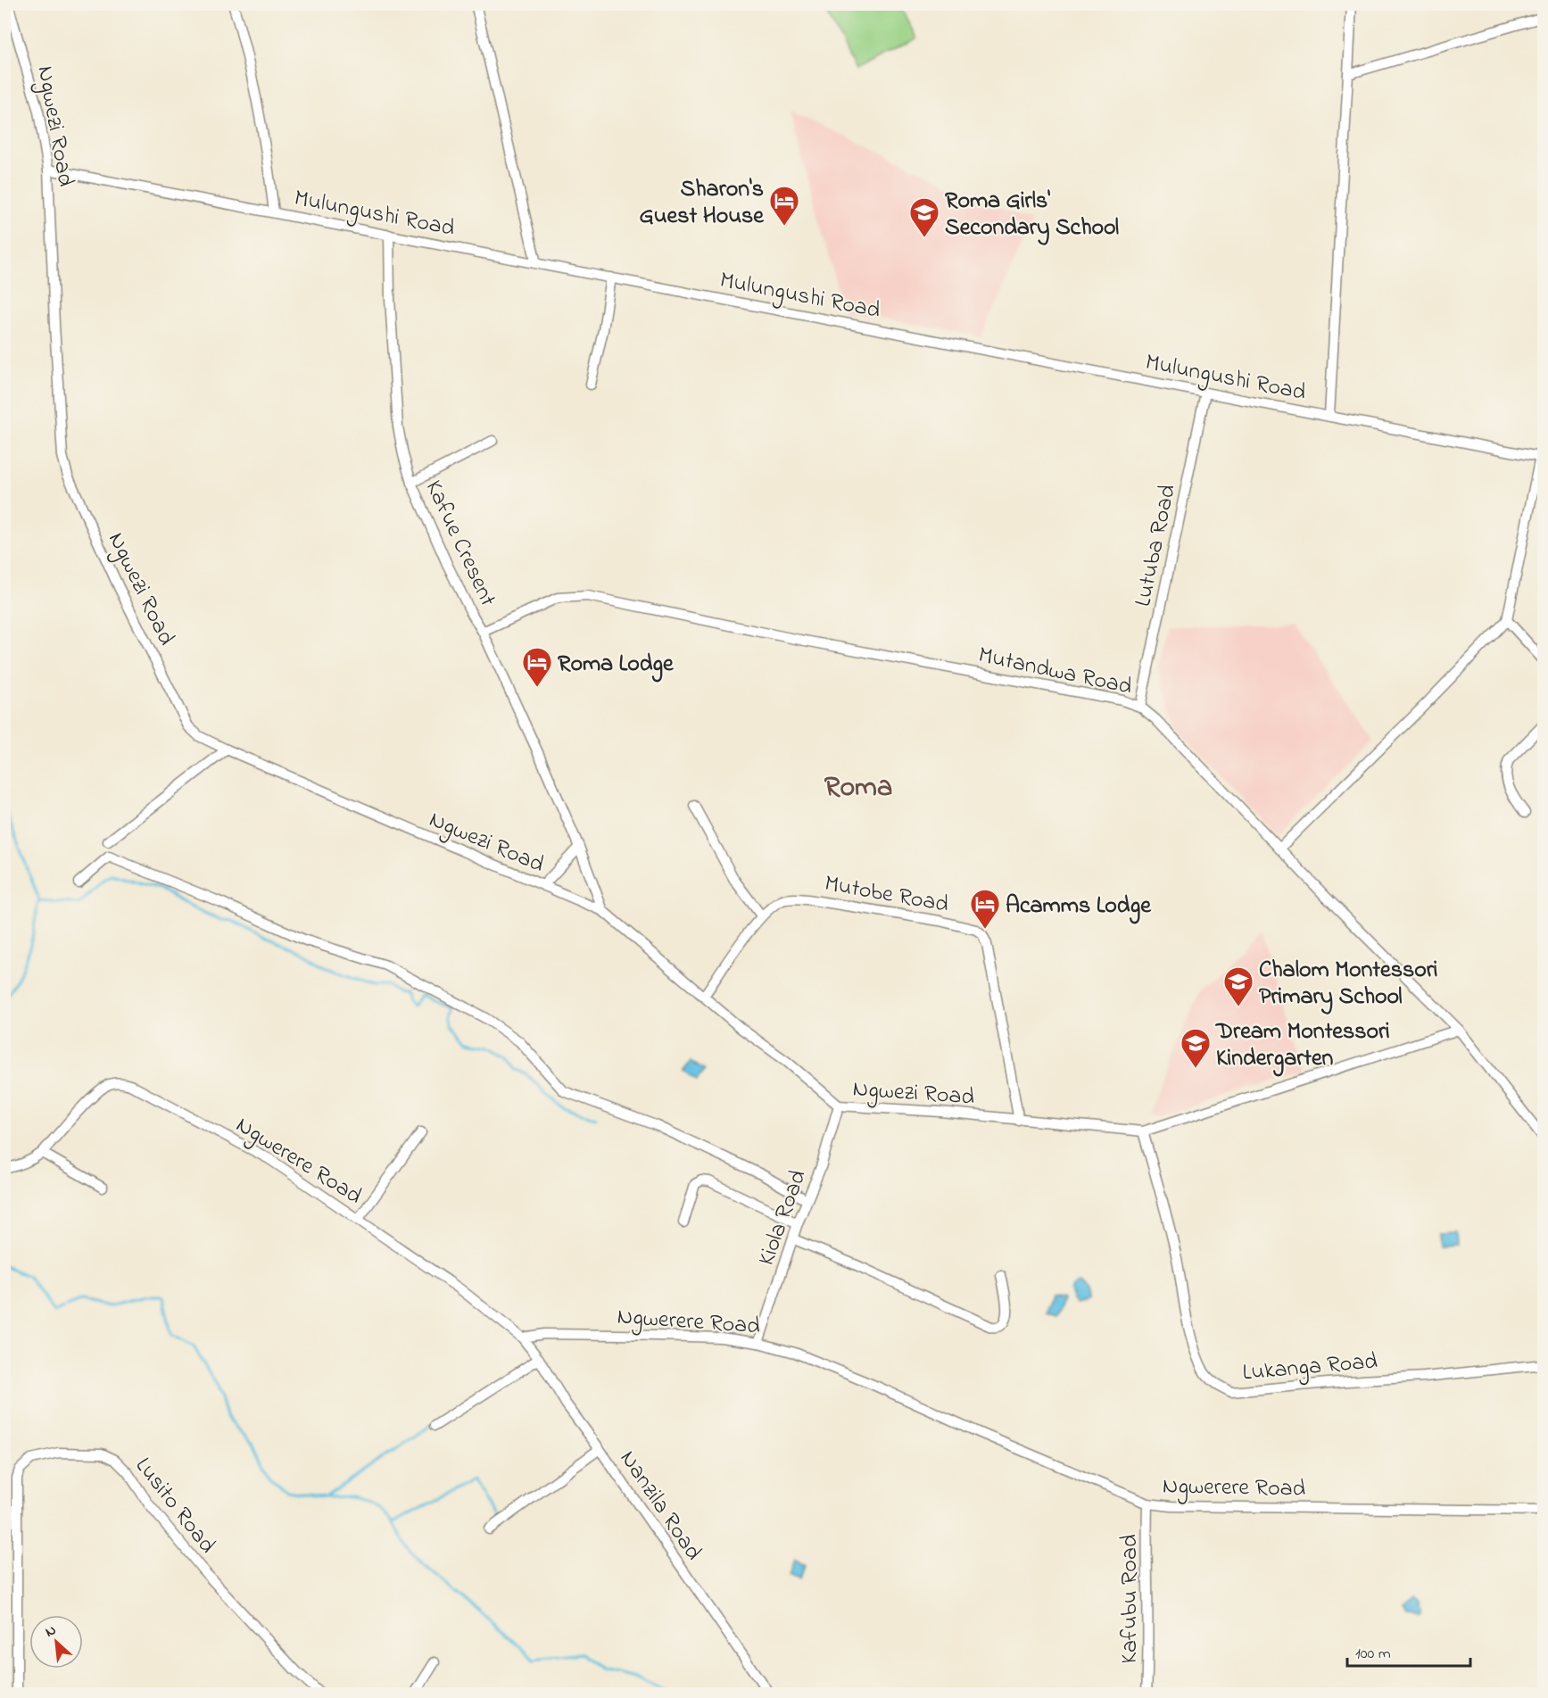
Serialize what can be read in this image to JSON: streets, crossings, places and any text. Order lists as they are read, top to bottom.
{
  "streets": {
    "street": [
      "Ngwezi Road",
      "Mulungushi Road",
      "Kafue Cresent",
      "Lutuba Road",
      "Mutandwa Road",
      "Mutobe Road",
      "Ngwerere Road",
      "Kiola Road",
      "Lukanga Road",
      "Lusito Road",
      "Nanzila Road",
      "Kafubu Road"
    ]
  },
  "crossings": [
    ["Ngwezi Road", "Mulungushi Road"],
    ["Ngwezi Road", "Kafue Cresent"],
    ["Ngwezi Road", "Mutandwa Road"],
    ["Ngwezi Road", "Mutobe Road"],
    ["Ngwezi Road", "Kiola Road"],
    ["Ngwezi Road", "Lukanga Road"],
    ["Mulungushi Road", "Kafue Cresent"],
    ["Mulungushi Road", "Lutuba Road"],
    ["Kafue Cresent", "Mutandwa Road"],
    ["Lutuba Road", "Mutandwa Road"],
    ["Ngwerere Road", "Kiola Road"],
    ["Ngwerere Road", "Nanzila Road"],
    ["Ngwerere Road", "Kafubu Road"]
  ],
  "districts": ["Roma"],
  "places": {
    "hotel": ["Sharon's Guest House", "Roma Lodge", "Acamms Lodge"],
    "school or university": ["Roma Girls' Secondary School", "Chalom Montessori Primary School", "Dream Montessori Kindergarten"]
  },
  "scale_bar": "100 m",
  "north": "top left"
}
